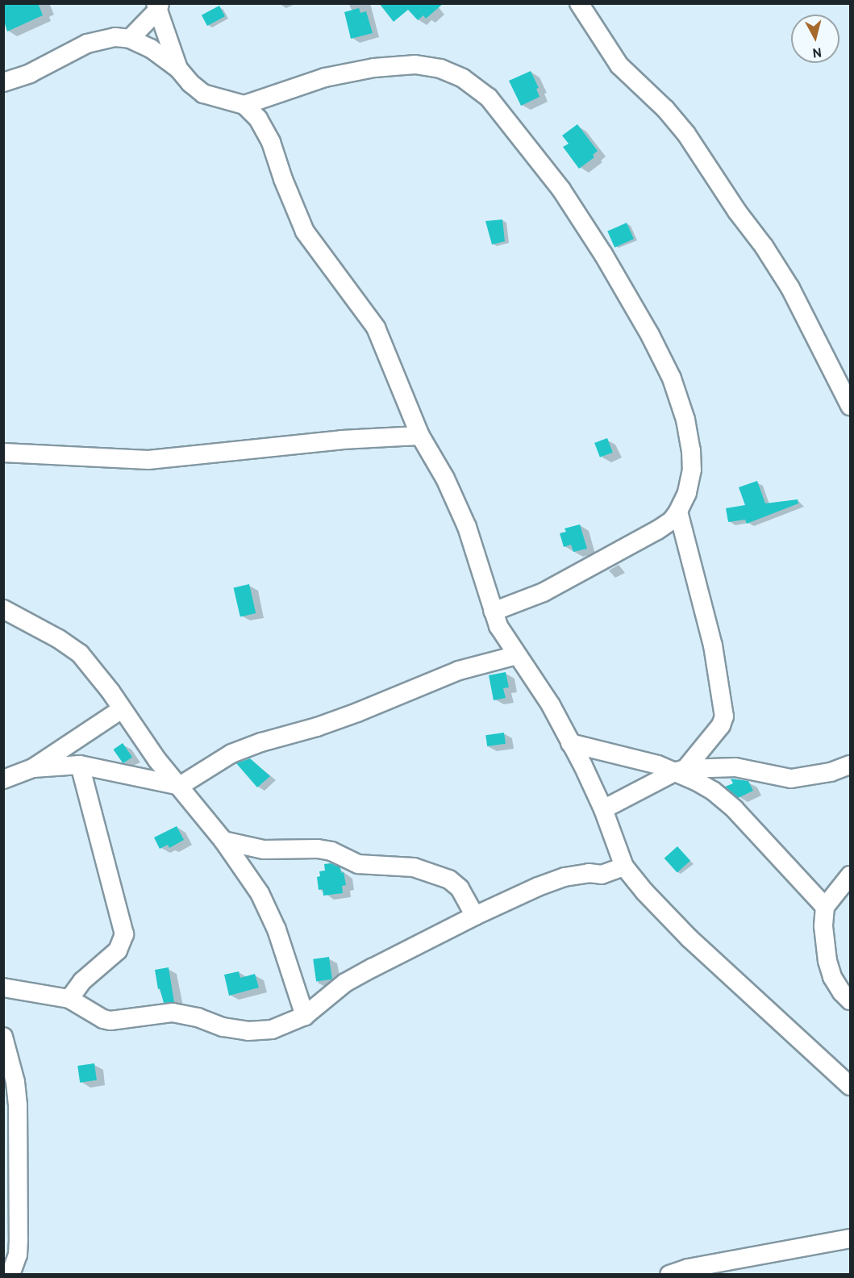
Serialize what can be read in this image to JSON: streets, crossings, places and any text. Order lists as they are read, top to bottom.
{
  "north": "bottom"
}
